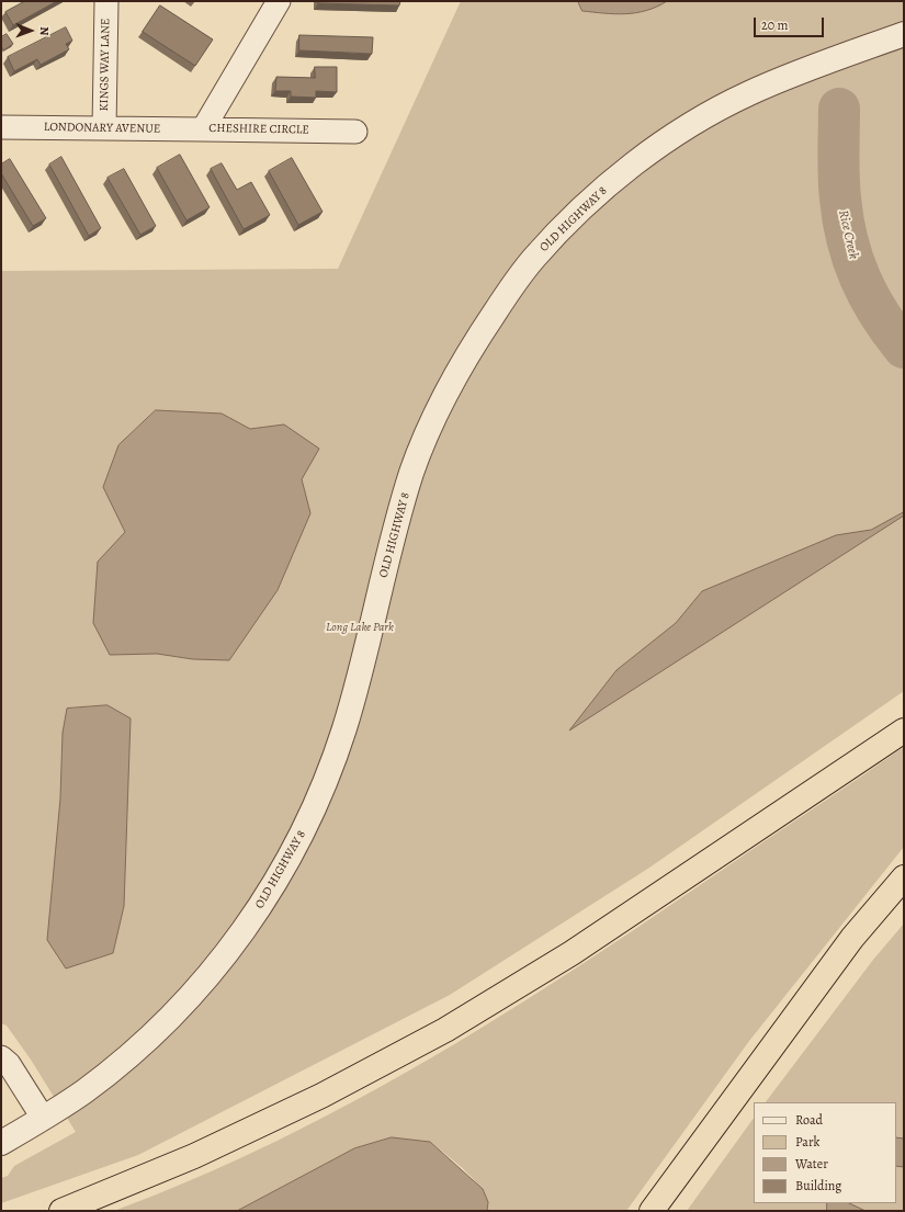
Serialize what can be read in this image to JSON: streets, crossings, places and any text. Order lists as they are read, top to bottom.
{
  "streets": {
    "street": [
      "KINGS WAY LANE",
      "LONDONARY AVENUE",
      "CHESHIRE CIRCLE",
      "OLD HIGHWAY 8"
    ]
  },
  "crossings": [
    ["KINGS WAY LANE", "LONDONARY AVENUE"],
    ["LONDONARY AVENUE", "CHESHIRE CIRCLE"]
  ],
  "water": ["Rice Creek"],
  "parks": ["Long Lake Park"],
  "legend": [
    "Road",
    "Park",
    "Water",
    "Building"
  ],
  "scale_bar": "20 m",
  "north": "right"
}
